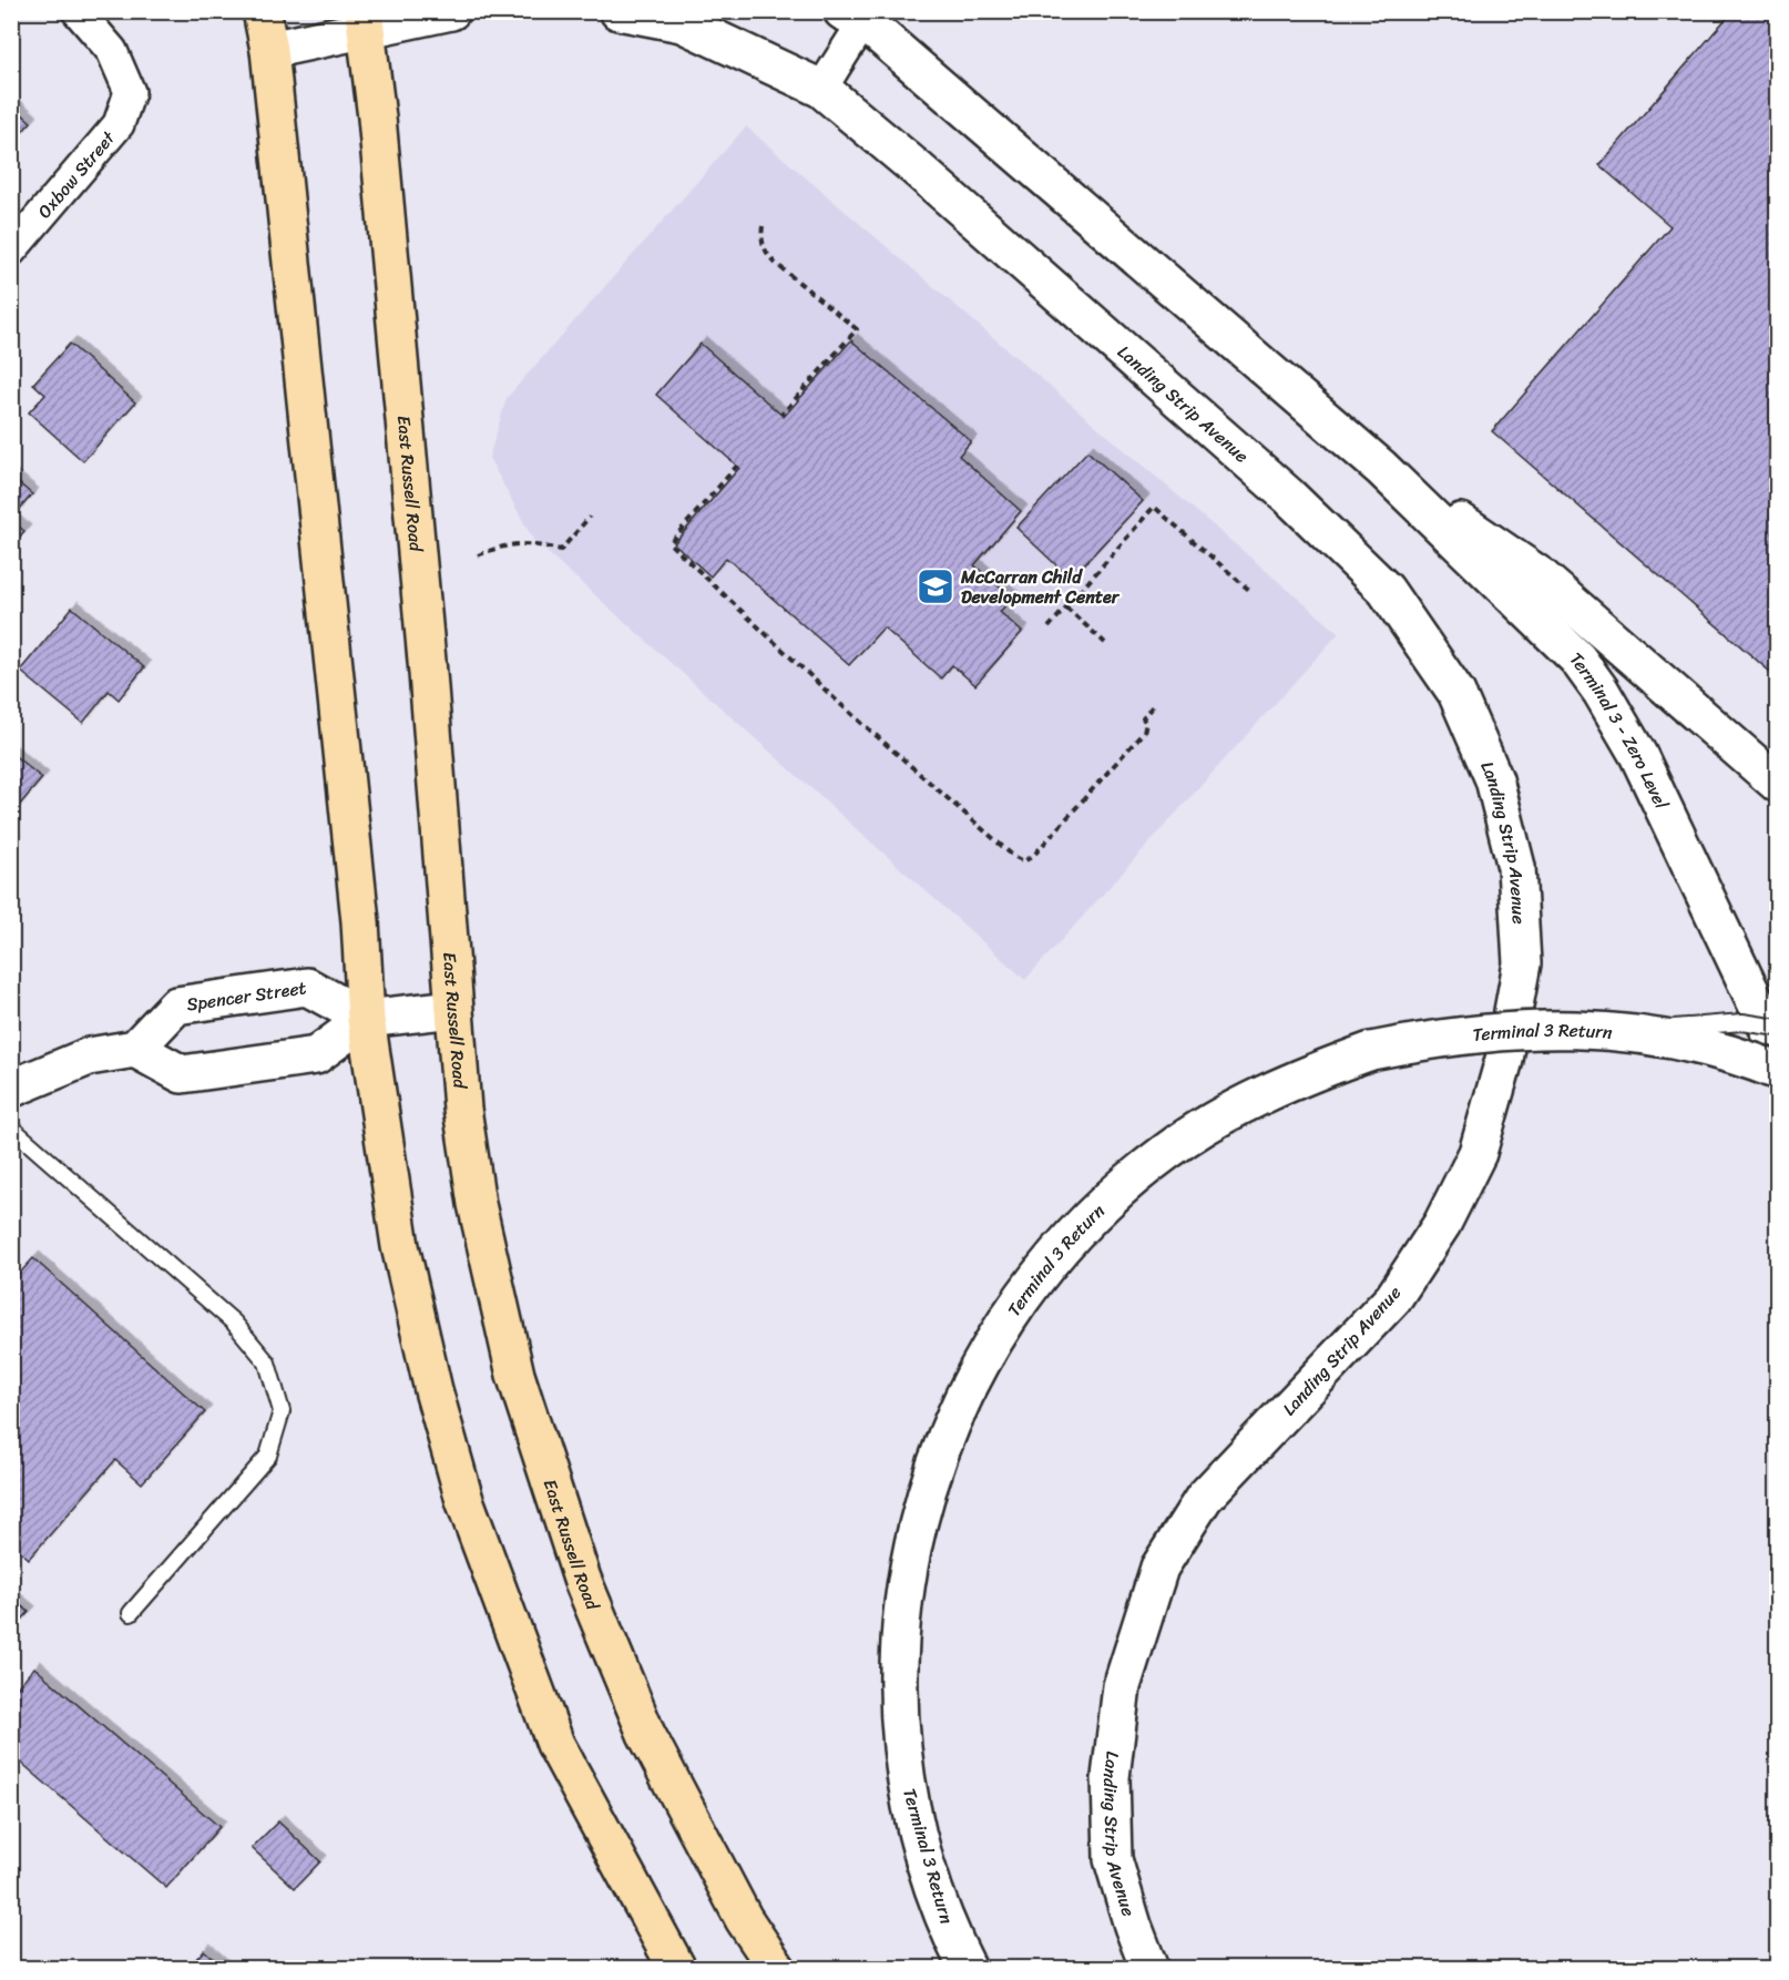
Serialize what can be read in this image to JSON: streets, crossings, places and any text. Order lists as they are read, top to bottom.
{
  "streets": {
    "main road": [
      "Landing Strip Avenue",
      "East Russell Road",
      "Terminal 3 - Zero Level",
      "Spencer Street",
      "Terminal 3 Return"
    ],
    "street": ["Oxbow Street"]
  },
  "places": {
    "school or university": ["McCarran Child Development Center"]
  }
}
